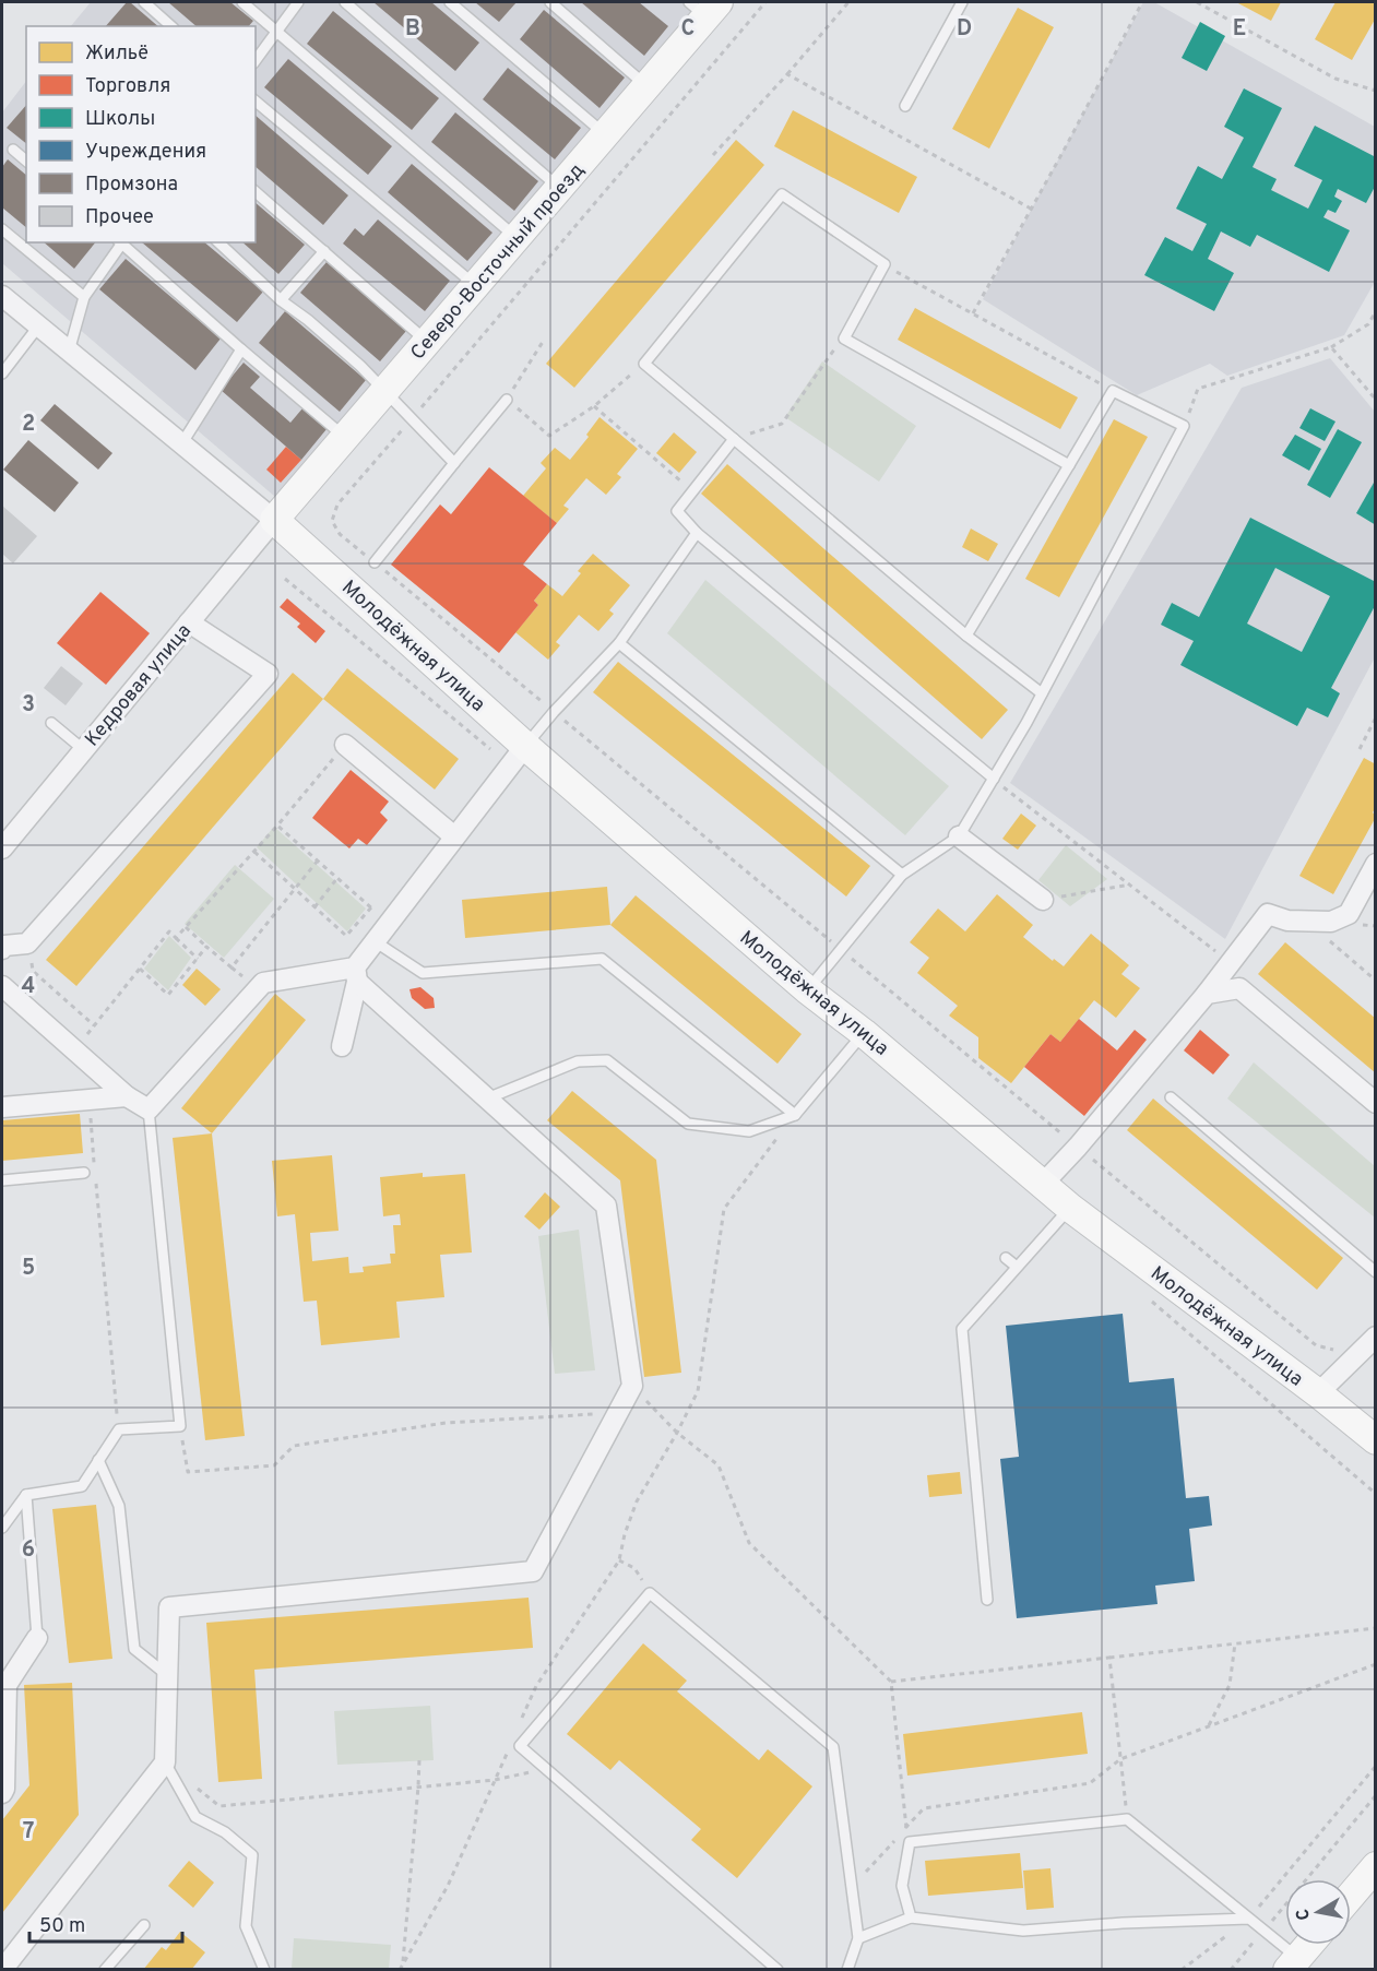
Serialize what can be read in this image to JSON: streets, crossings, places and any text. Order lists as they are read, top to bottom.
{
  "streets": {
    "street": ["Северо-Восточный проезд", "Молодёжная улица", "Кедровая улица"]
  },
  "crossings": [
    ["Северо-Восточный проезд", "Молодёжная улица"],
    ["Северо-Восточный проезд", "Кедровая улица"],
    ["Молодёжная улица", "Кедровая улица"]
  ],
  "legend": [
    "Жильё",
    "Торговля",
    "Школы",
    "Учреждения",
    "Промзона",
    "Прочее"
  ],
  "scale_bar": "50 m",
  "north": "left",
  "grid": {
    "columns": [
      "B",
      "C",
      "D",
      "E"
    ],
    "rows": [
      "2",
      "3",
      "4",
      "5",
      "6",
      "7"
    ]
  }
}
